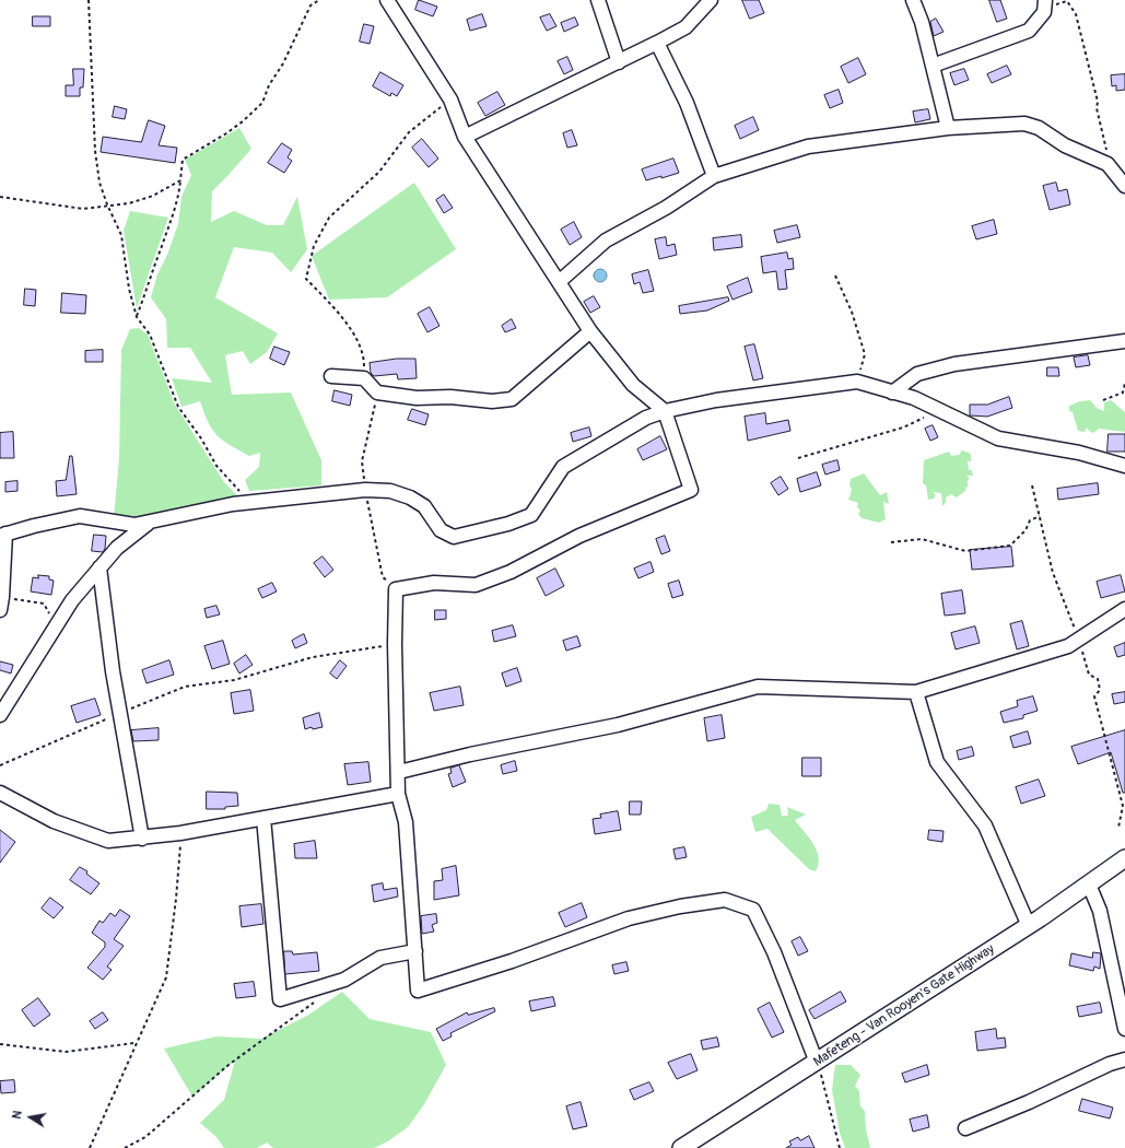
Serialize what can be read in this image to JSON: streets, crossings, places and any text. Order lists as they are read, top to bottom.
{
  "streets": {
    "main road": ["Mafeteng - Van Rooyen's Gate Highway"]
  },
  "north": "left"
}
